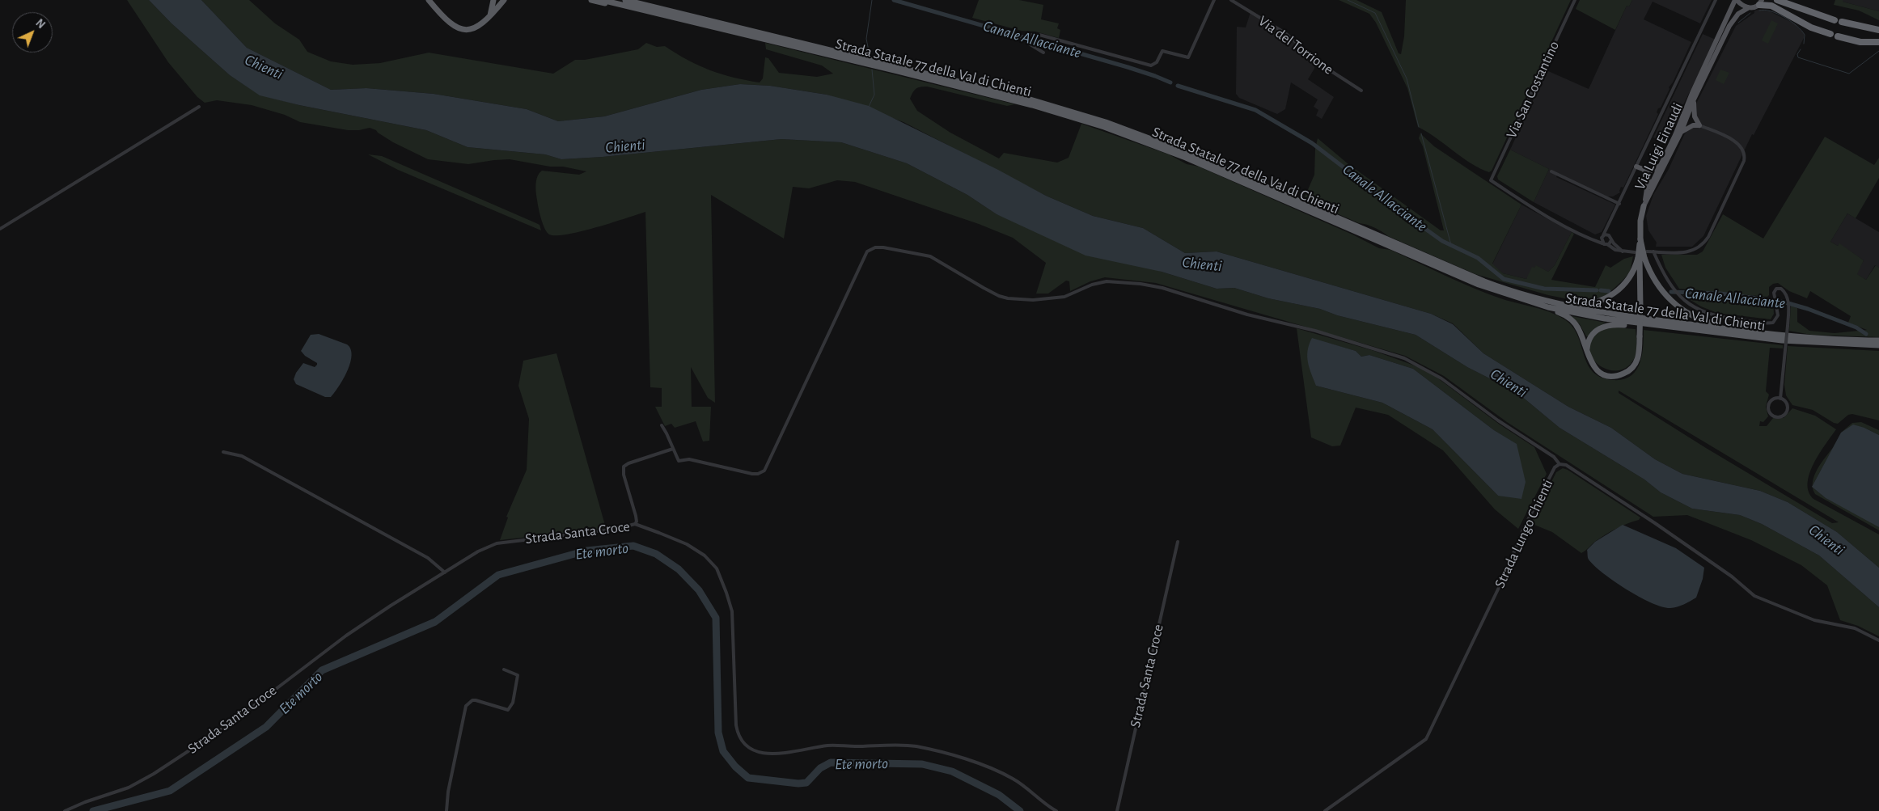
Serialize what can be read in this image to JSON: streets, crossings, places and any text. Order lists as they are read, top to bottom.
{
  "streets": {
    "highway": ["Strada Statale 77 della Val di Chienti"],
    "main road": ["Via Luigi Einaudi"],
    "street": [
      "Via del Torrione",
      "Via San Costantino",
      "Strada Santa Croce",
      "Strada Lungo Chienti"
    ]
  },
  "water": ["Canale Allacciante", "Chienti", "Ete morto"],
  "north": "top right"
}
